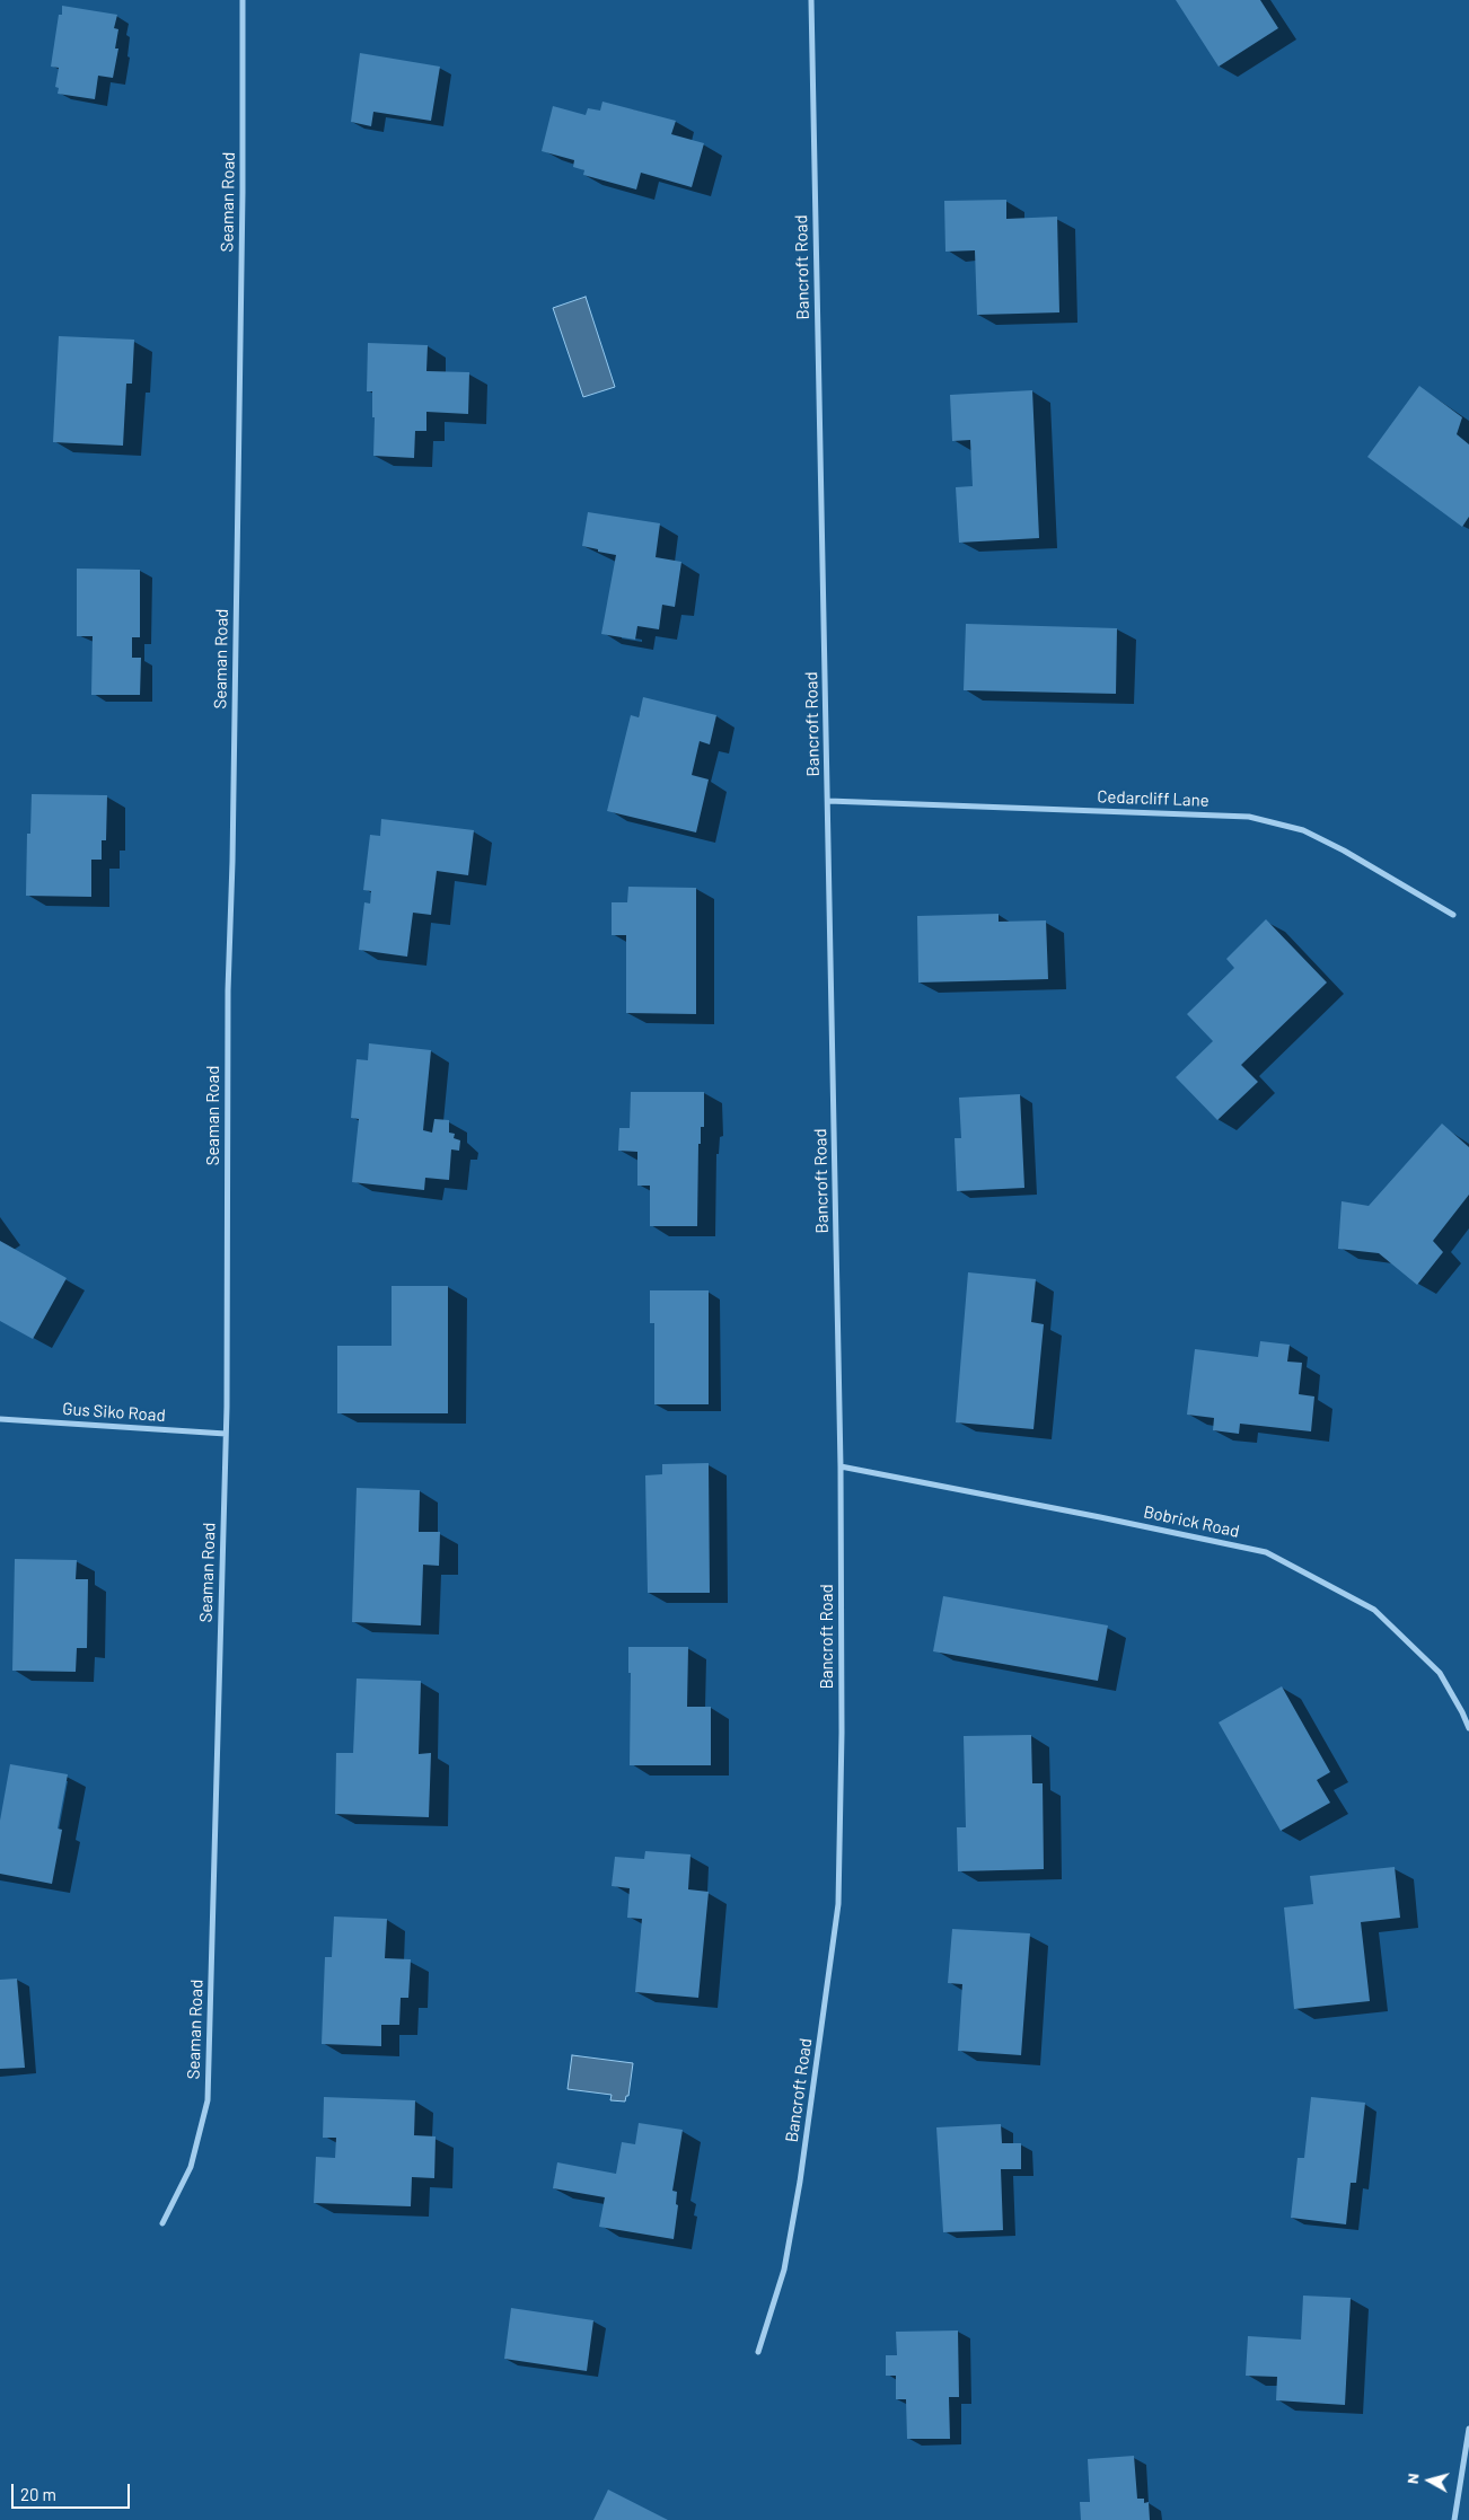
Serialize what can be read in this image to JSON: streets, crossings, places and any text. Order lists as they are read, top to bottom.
{
  "streets": {
    "street": [
      "Seaman Road",
      "Bancroft Road",
      "Cedarcliff Lane",
      "Gus Siko Road",
      "Bobrick Road"
    ]
  },
  "crossings": [
    ["Seaman Road", "Gus Siko Road"],
    ["Bancroft Road", "Cedarcliff Lane"],
    ["Bancroft Road", "Bobrick Road"]
  ],
  "scale_bar": "20 m",
  "north": "left"
}
